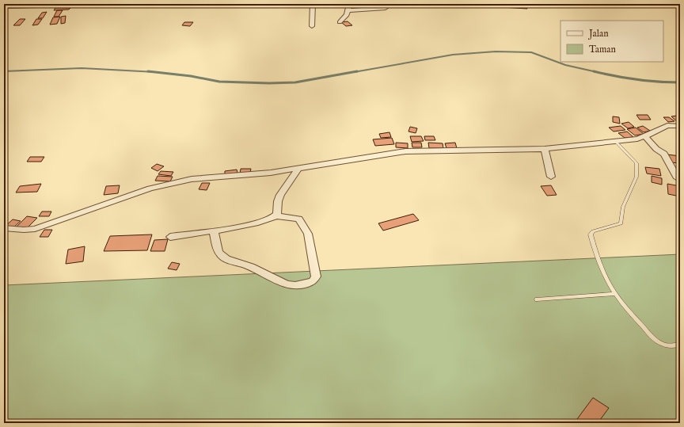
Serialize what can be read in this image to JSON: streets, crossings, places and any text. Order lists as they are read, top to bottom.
{
  "legend": ["Jalan", "Taman"]
}
